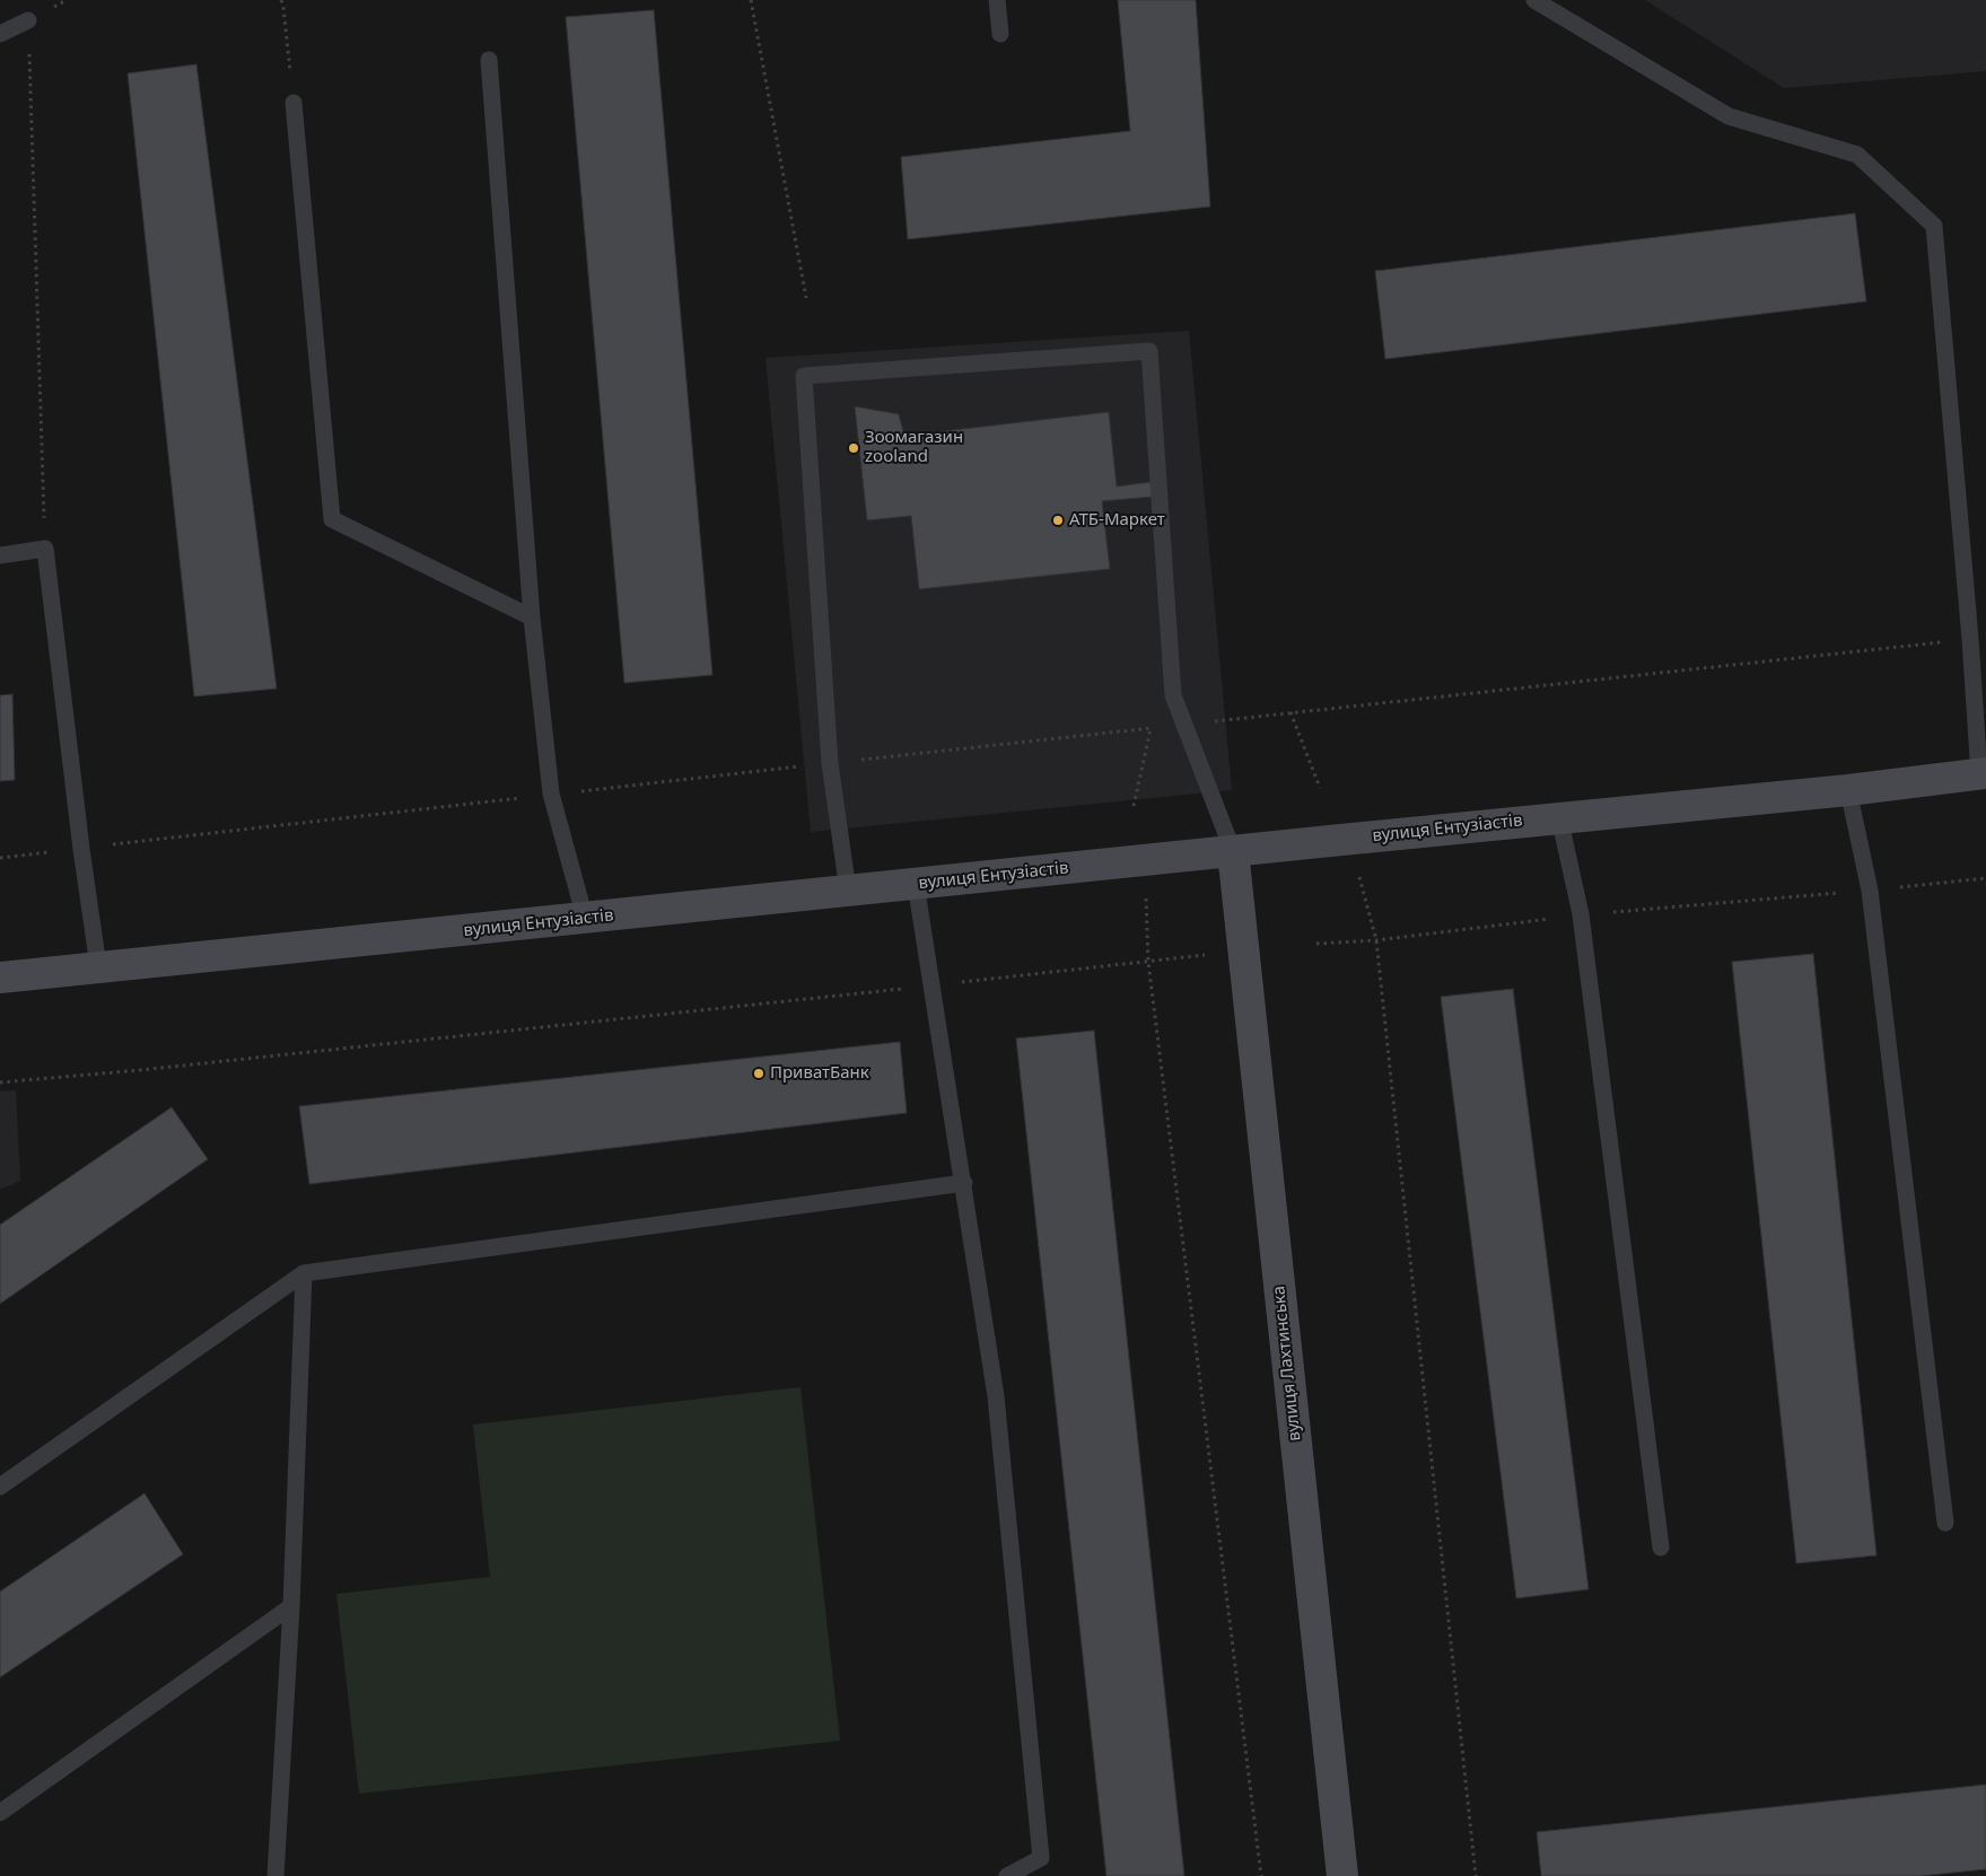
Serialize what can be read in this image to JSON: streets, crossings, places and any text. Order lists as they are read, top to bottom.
{
  "streets": {
    "street": ["вулиця Ентузіастів", "вулиця Лахтинська"]
  },
  "crossings": [
    ["вулиця Ентузіастів", "вулиця Лахтинська"]
  ],
  "places": ["Зоомагазин zooland", "АТБ-Маркет", "ПриватБанк"]
}
